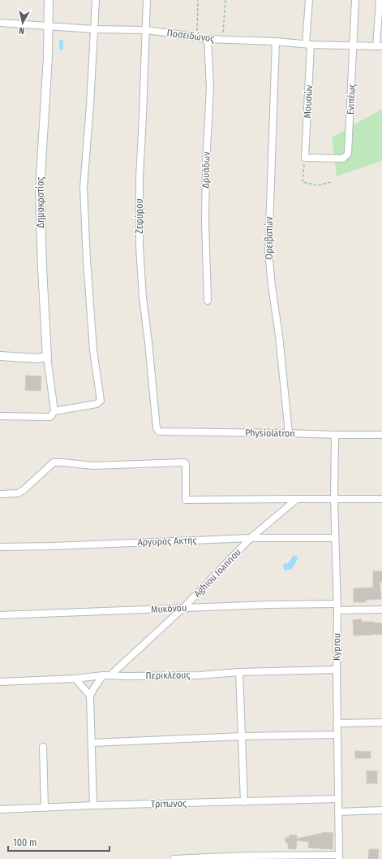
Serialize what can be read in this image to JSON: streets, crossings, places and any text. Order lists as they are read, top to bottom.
{
  "streets": {
    "street": [
      "Ποσειδώνος",
      "Ενιπέως",
      "Μουσών",
      "Δρυάδων",
      "Δημοκρατίας",
      "Ζεφύρου",
      "Ορειβατών",
      "Physiolatron",
      "Αργυράς Ακτής",
      "Aghiou Ioannou",
      "Μυκόνου",
      "Kyprou",
      "Περικλέους",
      "Τρίτωνος"
    ]
  },
  "crossings": [
    ["Ποσειδώνος", "Ενιπέως"],
    ["Ποσειδώνος", "Μουσών"],
    ["Ποσειδώνος", "Δρυάδων"],
    ["Ποσειδώνος", "Δημοκρατίας"],
    ["Ποσειδώνος", "Ζεφύρου"],
    ["Ποσειδώνος", "Ορειβατών"],
    ["Ενιπέως", "Μουσών"],
    ["Ζεφύρου", "Physiolatron"],
    ["Ορειβατών", "Physiolatron"],
    ["Physiolatron", "Kyprou"],
    ["Αργυράς Ακτής", "Aghiou Ioannou"],
    ["Αργυράς Ακτής", "Kyprou"],
    ["Aghiou Ioannou", "Μυκόνου"],
    ["Aghiou Ioannou", "Περικλέους"],
    ["Μυκόνου", "Kyprou"],
    ["Kyprou", "Περικλέους"],
    ["Kyprou", "Τρίτωνος"]
  ],
  "scale_bar": "100 m",
  "north": "bottom"
}
